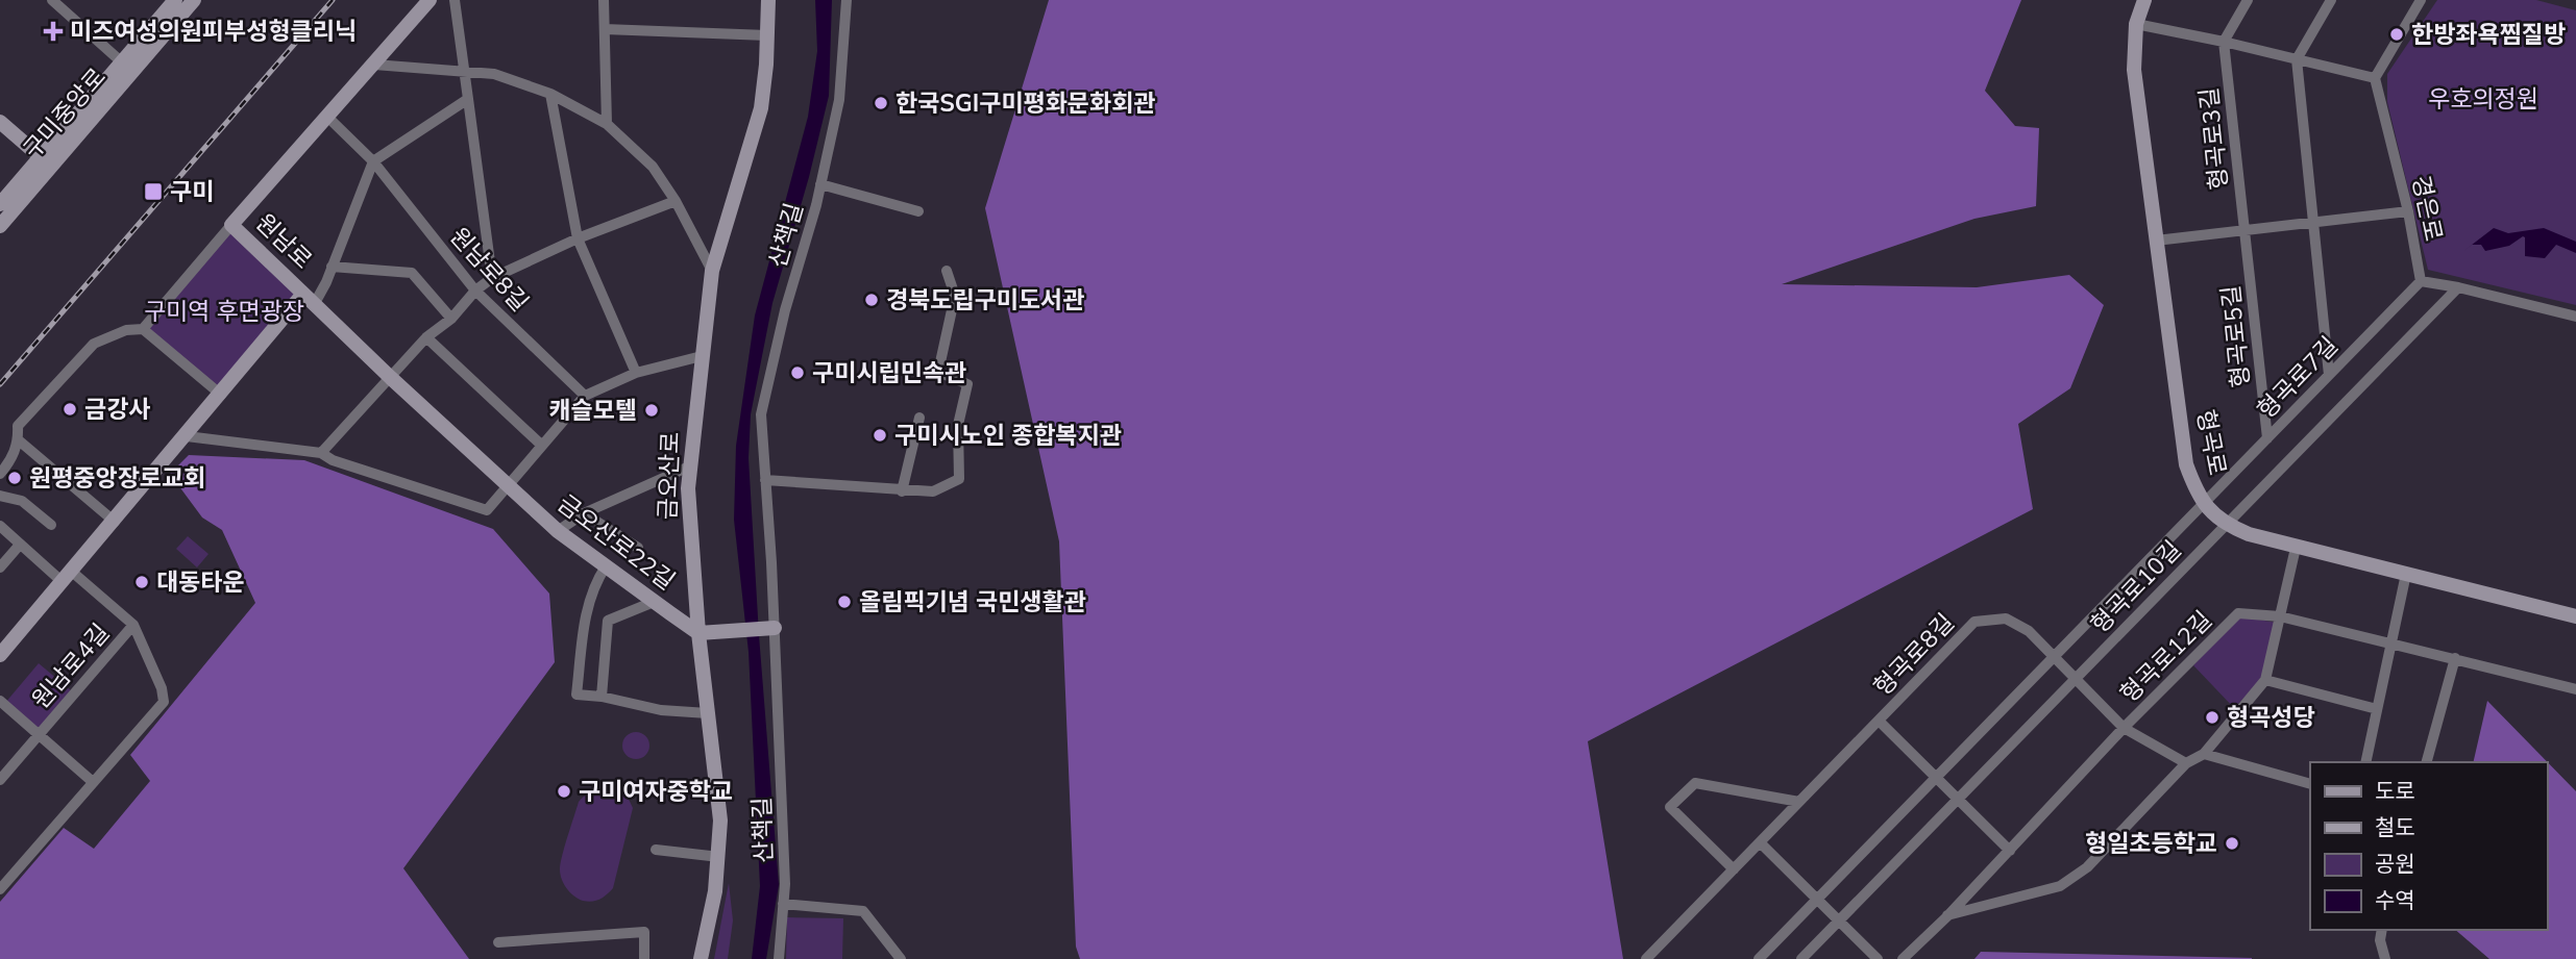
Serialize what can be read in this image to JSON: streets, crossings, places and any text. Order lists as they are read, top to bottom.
{
  "streets": {
    "street": [
      "구미중앙로",
      "형곡로3길",
      "경은로",
      "산책길",
      "원남로",
      "원남로8길",
      "형곡로5길",
      "형곡로7길",
      "형곡로",
      "금오산로",
      "금오산로22길",
      "형곡로10길",
      "형곡로8길",
      "형곡로12길",
      "원남로4길"
    ]
  },
  "crossings": [
    ["형곡로3길", "형곡로5길"],
    ["경은로", "형곡로7길"],
    ["원남로", "원남로8길"],
    ["원남로", "금오산로22길"],
    ["원남로", "원남로4길"],
    ["형곡로5길", "형곡로7길"],
    ["형곡로7길", "형곡로"],
    ["형곡로", "형곡로10길"],
    ["금오산로", "금오산로22길"],
    ["형곡로10길", "형곡로8길"]
  ],
  "parks": ["우호의정원", "구미역 후면광장"],
  "places": {
    "health": ["미즈여성의원피부성형클리닉"],
    "other": [
      "한방좌욕찜질방",
      "한국SGI구미평화문화회관",
      "경북도립구미도서관",
      "구미시립민속관",
      "금강사",
      "캐슬모텔",
      "구미시노인 종합복지관",
      "원평중앙장로교회",
      "대동타운",
      "올림픽기념 국민생활관",
      "형곡성당",
      "구미여자중학교",
      "형일초등학교"
    ],
    "transit": ["구미"]
  },
  "legend": [
    "도로",
    "철도",
    "공원",
    "수역"
  ]
}
